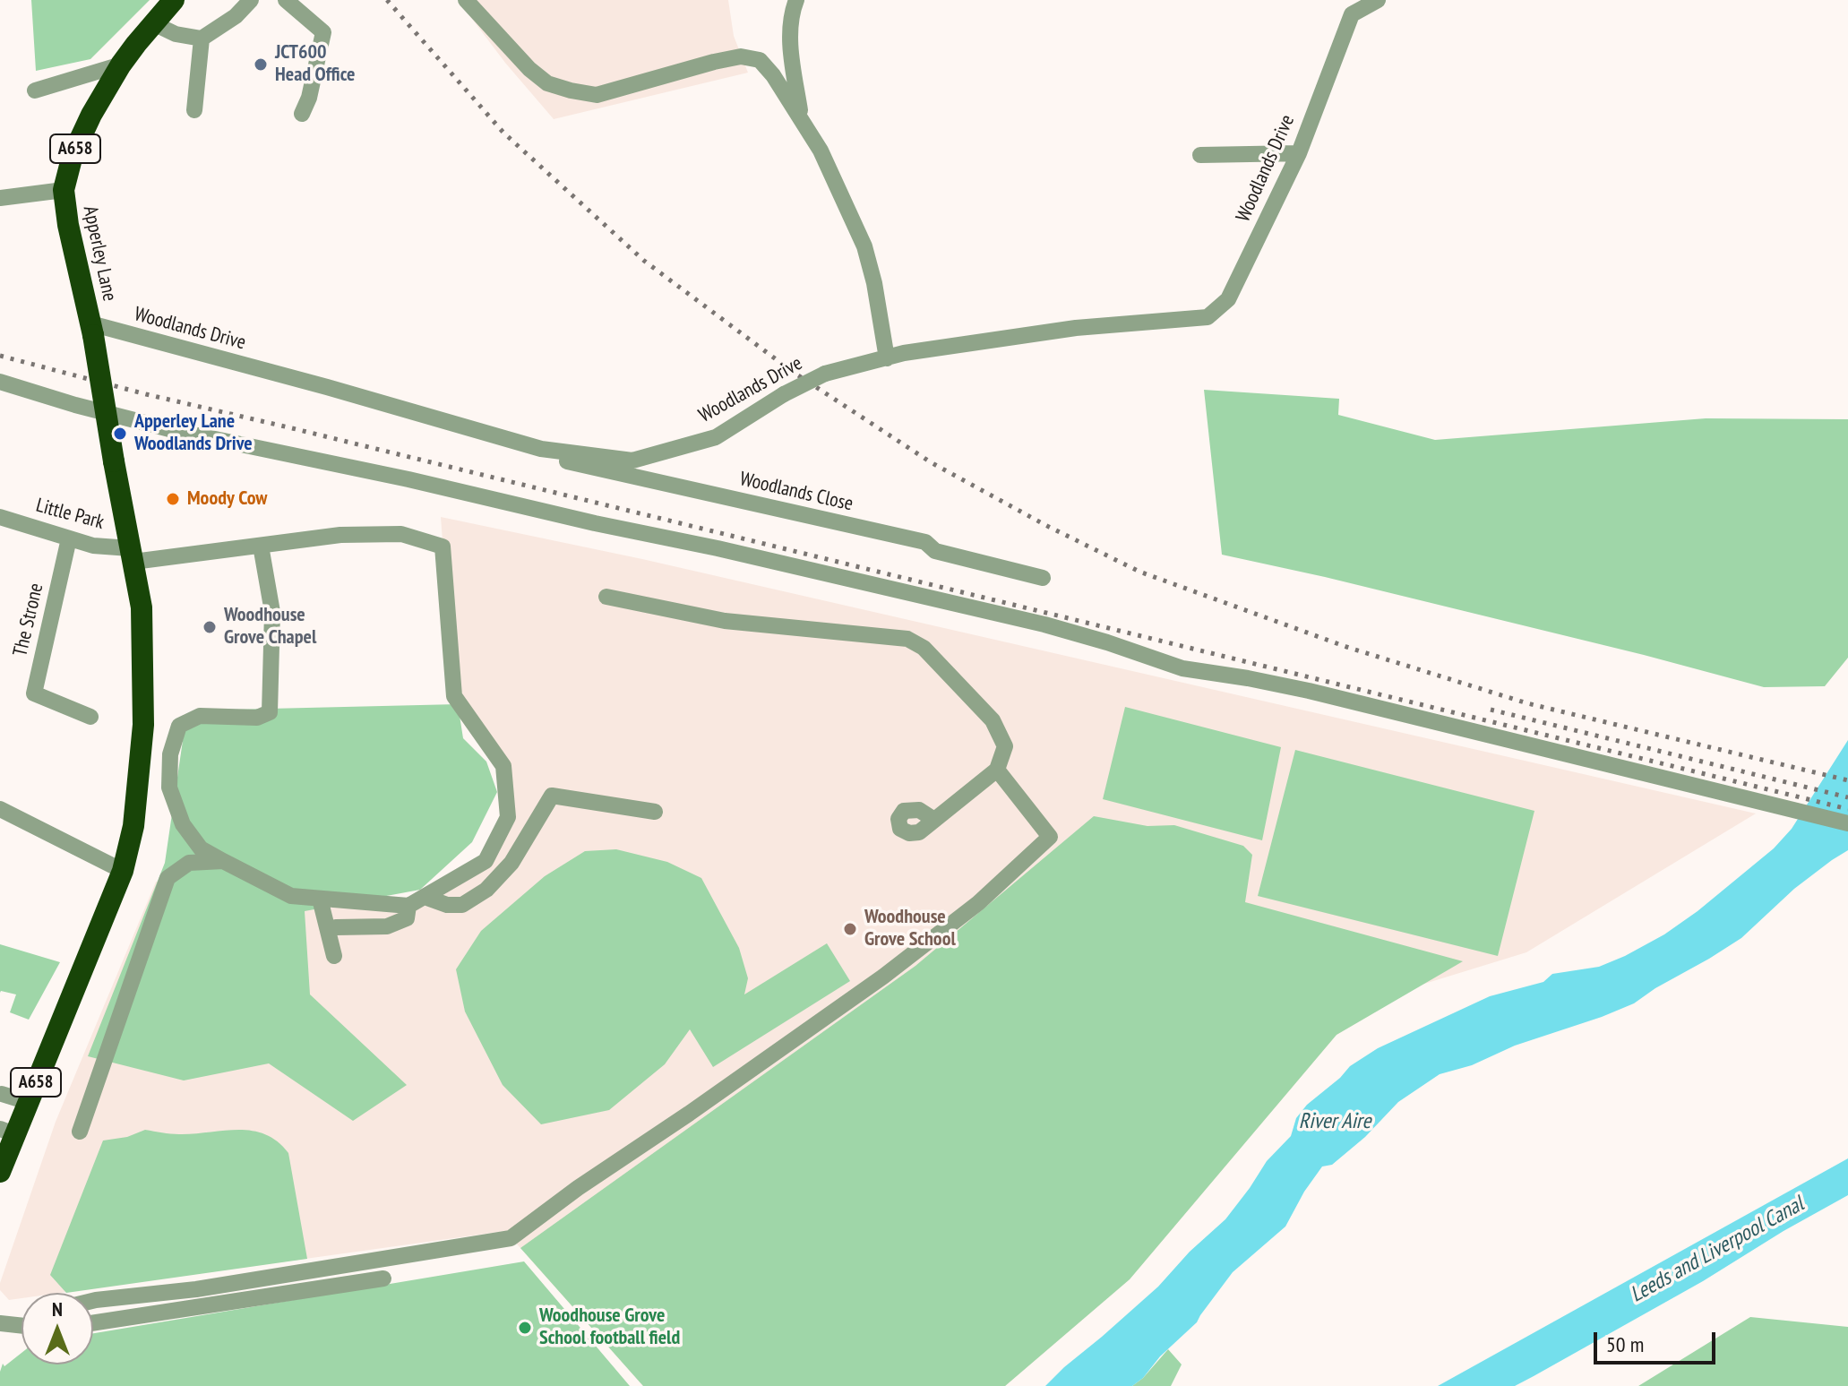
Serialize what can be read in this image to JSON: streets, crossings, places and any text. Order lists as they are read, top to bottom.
{
  "streets": {
    "highway": ["A658", "Apperley Lane"],
    "street": [
      "Woodlands Drive",
      "Woodlands Close",
      "Little Park",
      "The Strone"
    ]
  },
  "crossings": [
    ["A658", "Apperley Lane"],
    ["A658", "Little Park"],
    ["Woodlands Drive", "Apperley Lane"],
    ["Woodlands Drive", "Woodlands Close"],
    ["Apperley Lane", "Little Park"],
    ["Little Park", "The Strone"]
  ],
  "water": ["River Aire", "Leeds and Liverpool Canal"],
  "places": [
    "JCT600 Head Office",
    "Apperley Lane Woodlands Drive",
    "Moody Cow",
    "Woodhouse Grove Chapel",
    "Woodhouse Grove School",
    "Woodhouse Grove School football field"
  ],
  "scale_bar": "50 m",
  "north": "top"
}
